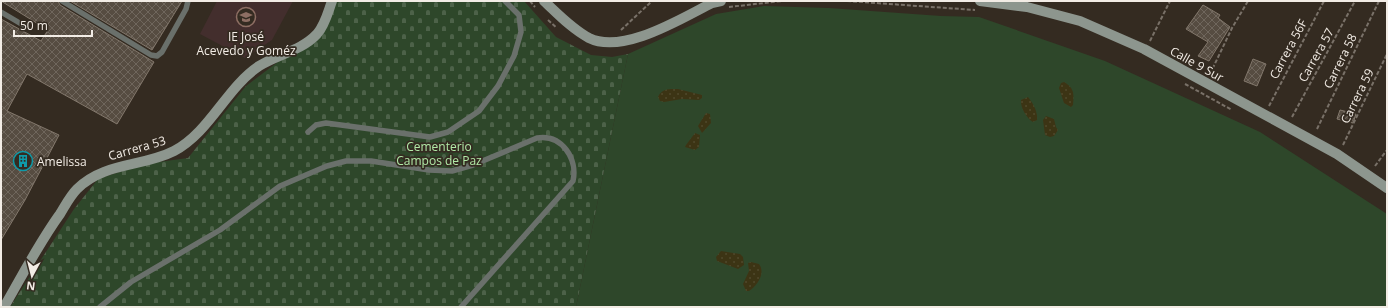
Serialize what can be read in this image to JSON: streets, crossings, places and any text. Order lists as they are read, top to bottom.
{
  "streets": {
    "main road": ["Calle 9 Sur", "Carrera 53"],
    "path": [
      "Carrera 56F",
      "Carrera 57",
      "Carrera 58",
      "Carrera 59"
    ]
  },
  "parks": ["Cementerio Campos de Paz"],
  "places": {
    "school or university": ["IE José Acevedo y Goméz"],
    "building": ["Amelissa"]
  },
  "scale_bar": "50 m",
  "north": "bottom"
}
